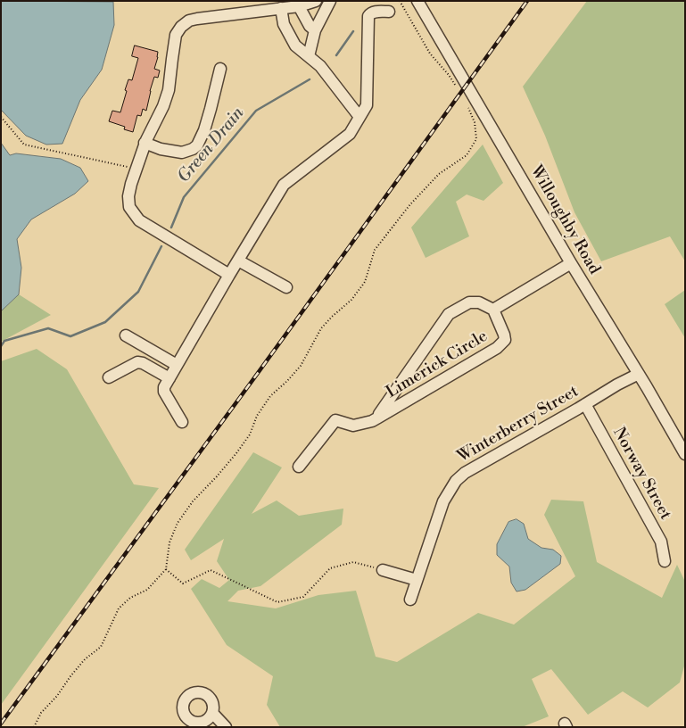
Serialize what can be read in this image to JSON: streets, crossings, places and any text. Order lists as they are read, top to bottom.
{
  "streets": {
    "street": [
      "Willoughby Road",
      "Limerick Circle",
      "Winterberry Street",
      "Norway Street"
    ]
  },
  "crossings": [
    ["Willoughby Road", "Limerick Circle"],
    ["Willoughby Road", "Winterberry Street"],
    ["Winterberry Street", "Norway Street"]
  ],
  "water": ["Green Drain"]
}
